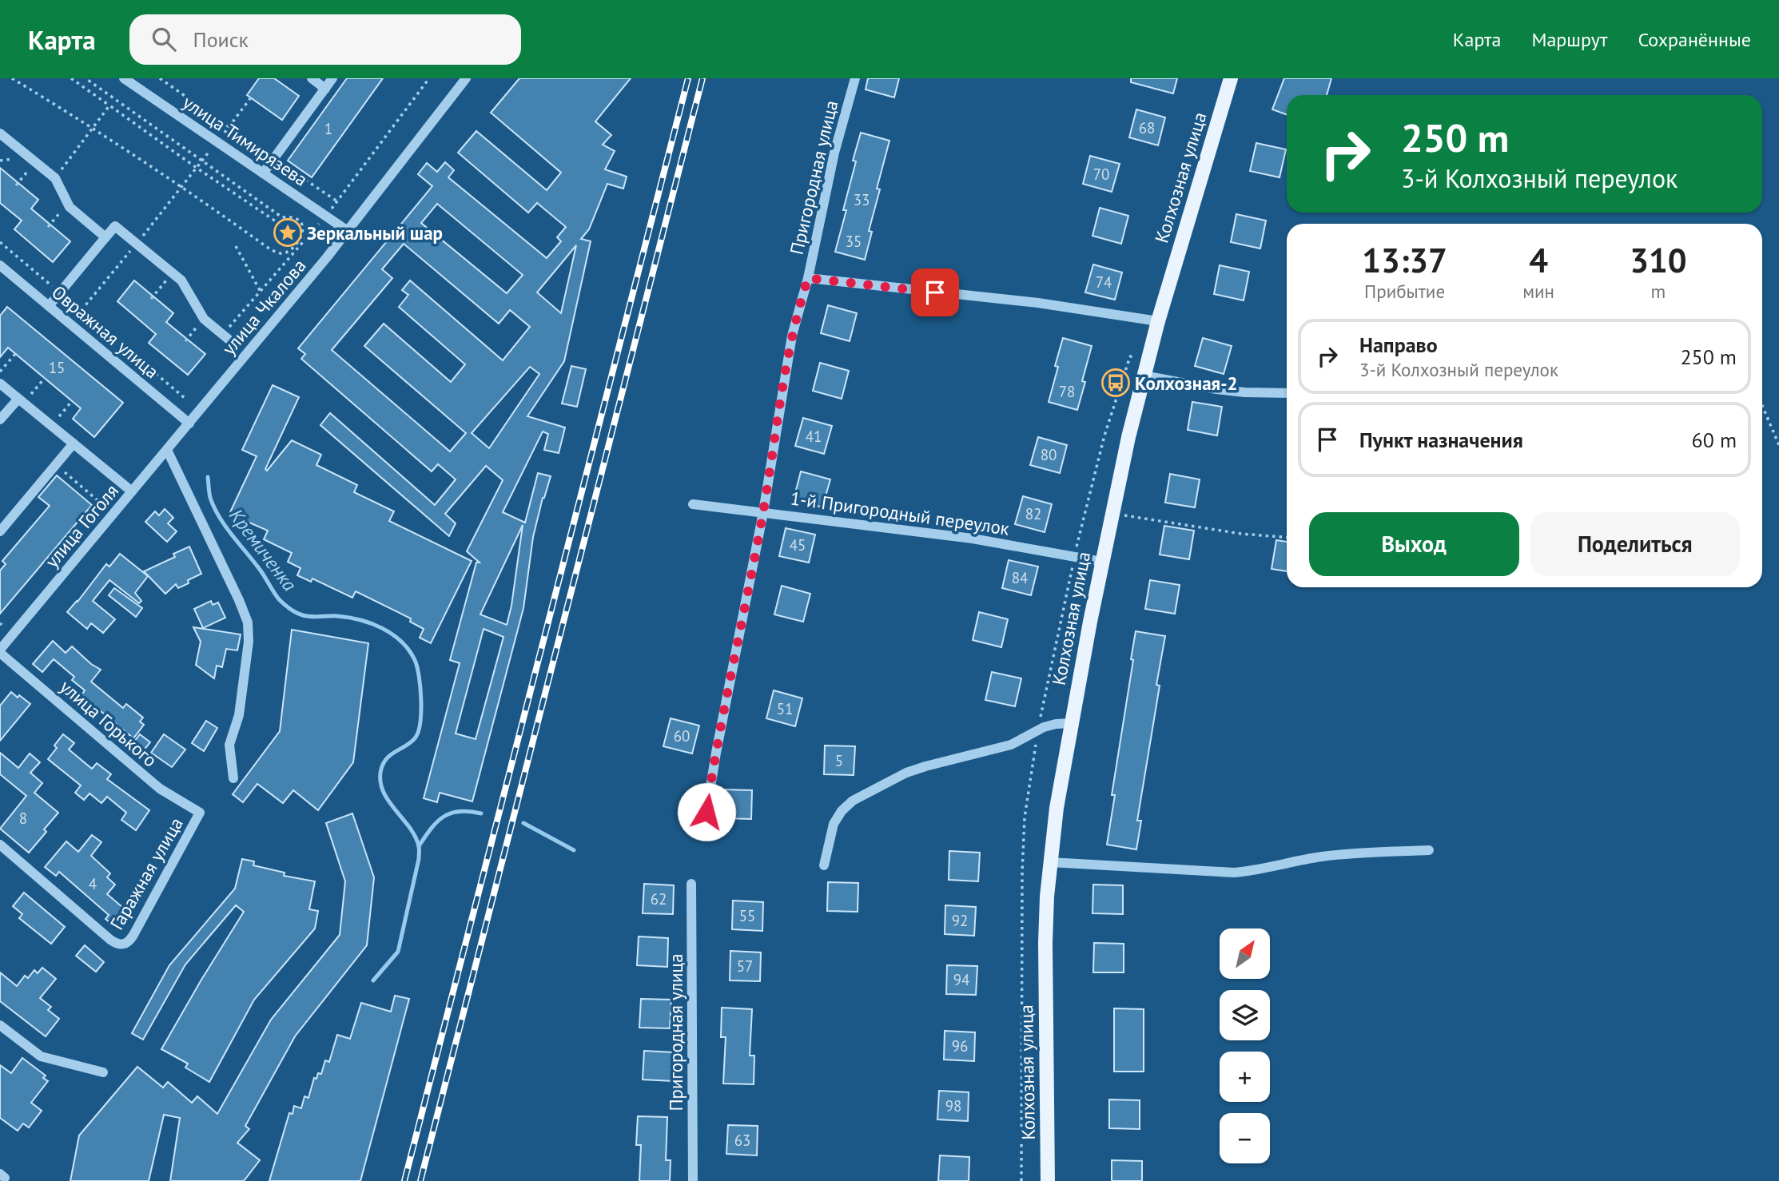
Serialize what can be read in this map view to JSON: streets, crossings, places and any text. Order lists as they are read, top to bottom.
{
  "streets": {
    "main road": ["Колхозная улица"],
    "street": [
      "улица Тимирязева",
      "Пригородная улица",
      "улица Чкалова",
      "Овражная улица",
      "1-й Пригородный переулок",
      "улица Гоголя",
      "улица Горького",
      "Гаражная улица"
    ]
  },
  "crossings": [
    ["улица Тимирязева", "улица Чкалова"],
    ["Пригородная улица", "1-й Пригородный переулок"],
    ["Колхозная улица", "1-й Пригородный переулок"],
    ["улица Чкалова", "Овражная улица"],
    ["улица Чкалова", "улица Гоголя"],
    ["Овражная улица", "улица Гоголя"],
    ["улица Гоголя", "улица Горького"],
    ["улица Горького", "Гаражная улица"]
  ],
  "water": ["Кремиченка"],
  "places": {
    "place": ["Зеркальный шар"],
    "bus stop": ["Колхозная-2"]
  },
  "house_numbers": [
    "68",
    "1",
    "70",
    "33",
    "35",
    "74",
    "15",
    "78",
    "41",
    "80",
    "82",
    "45",
    "84",
    "51",
    "60",
    "5",
    "8",
    "4",
    "62",
    "55",
    "92",
    "57",
    "94",
    "96",
    "98",
    "63"
  ],
  "north": "top right",
  "page": {
    "header": "Карта",
    "search": "Поиск",
    "nav": ["Карта", "Маршрут", "Сохранённые"],
    "turn": ["250 m", "3-й Колхозный переулок"],
    "eta": [
      "13:37",
      "Прибытие",
      "4",
      "мин",
      "310",
      "m"
    ],
    "list": [
      {
        "name": "Направо",
        "note": "3-й Колхозный переулок",
        "value": "250 m"
      },
      {
        "name": "Пункт назначения",
        "value": "60 m"
      }
    ],
    "buttons": ["Выход", "Поделиться"],
    "map_buttons": ["+", "−"]
  }
}
